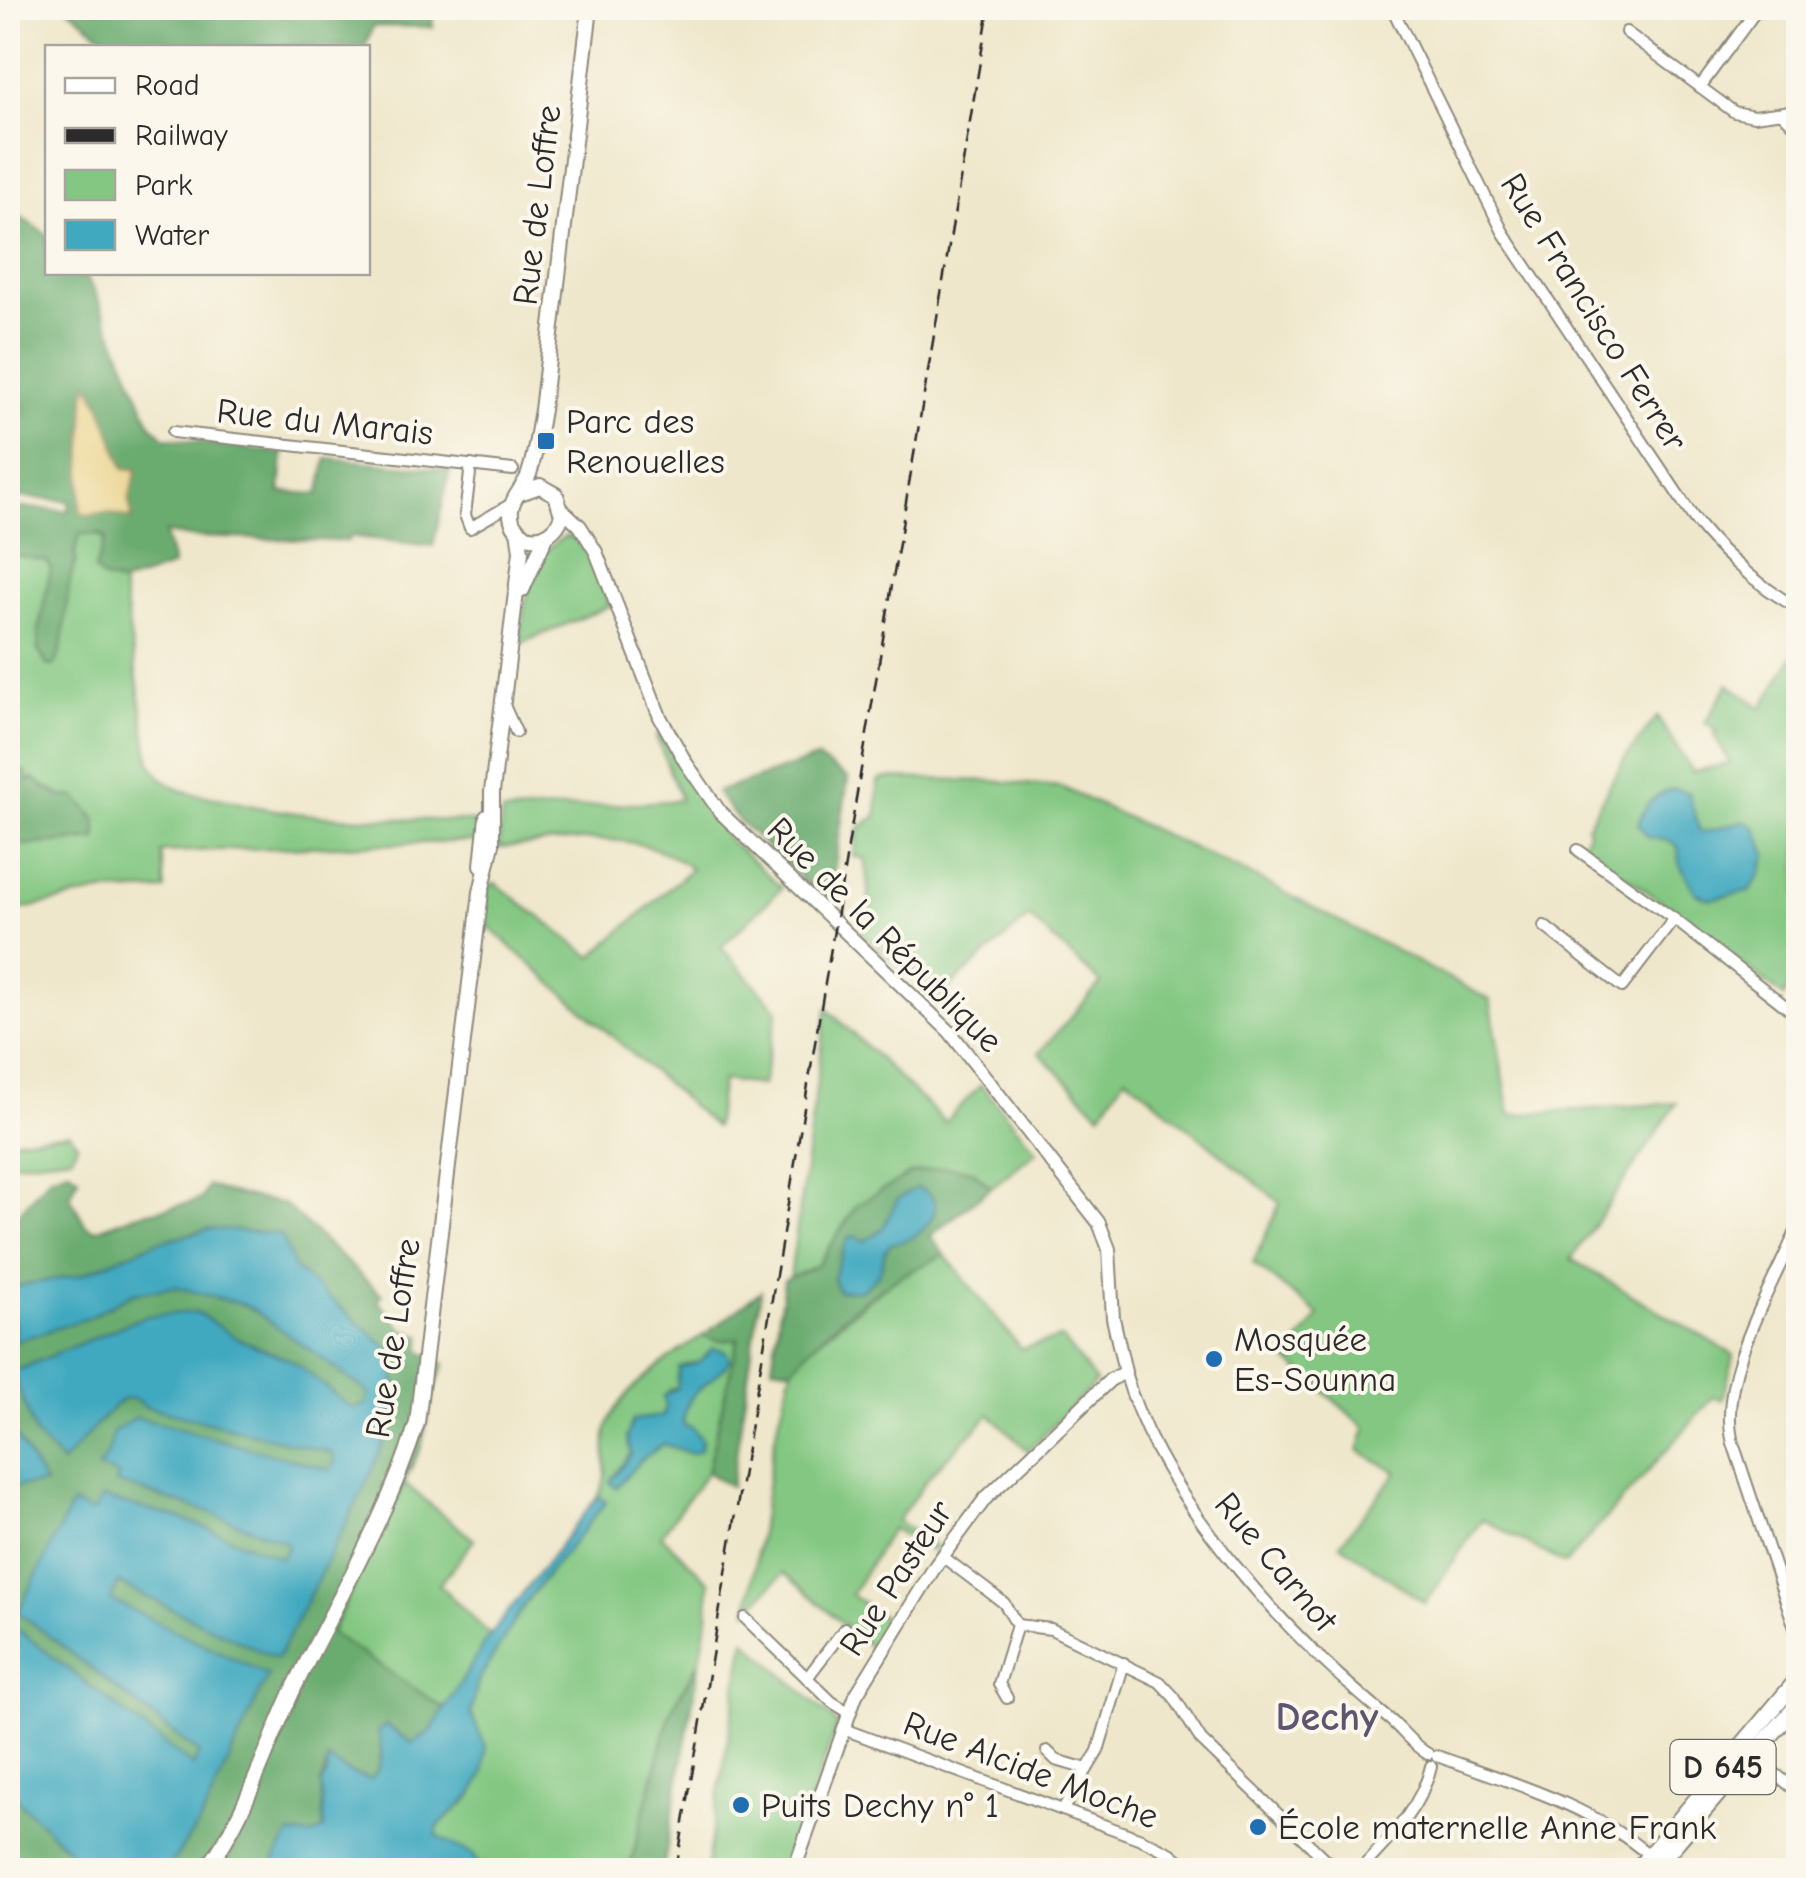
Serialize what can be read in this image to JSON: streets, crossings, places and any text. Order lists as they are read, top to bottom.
{
  "streets": {
    "main road": ["Rue de Loffre", "D 645"],
    "street": [
      "Rue Francisco Ferrer",
      "Rue du Marais",
      "Rue de la République",
      "Rue Carnot",
      "Rue Pasteur",
      "Rue Alcide Moche"
    ]
  },
  "crossings": [
    ["Rue de Loffre", "Rue de la République"],
    ["Rue de la République", "Rue Carnot"],
    ["Rue de la République", "Rue Pasteur"],
    ["Rue Carnot", "Rue Pasteur"],
    ["Rue Pasteur", "Rue Alcide Moche"]
  ],
  "districts": ["Dechy"],
  "places": {
    "transit": ["Parc des Renouelles"],
    "other": ["Mosquée Es-Sounna", "Puits Dechy n° 1", "École maternelle Anne Frank"]
  },
  "legend": [
    "Road",
    "Railway",
    "Park",
    "Water"
  ]
}
